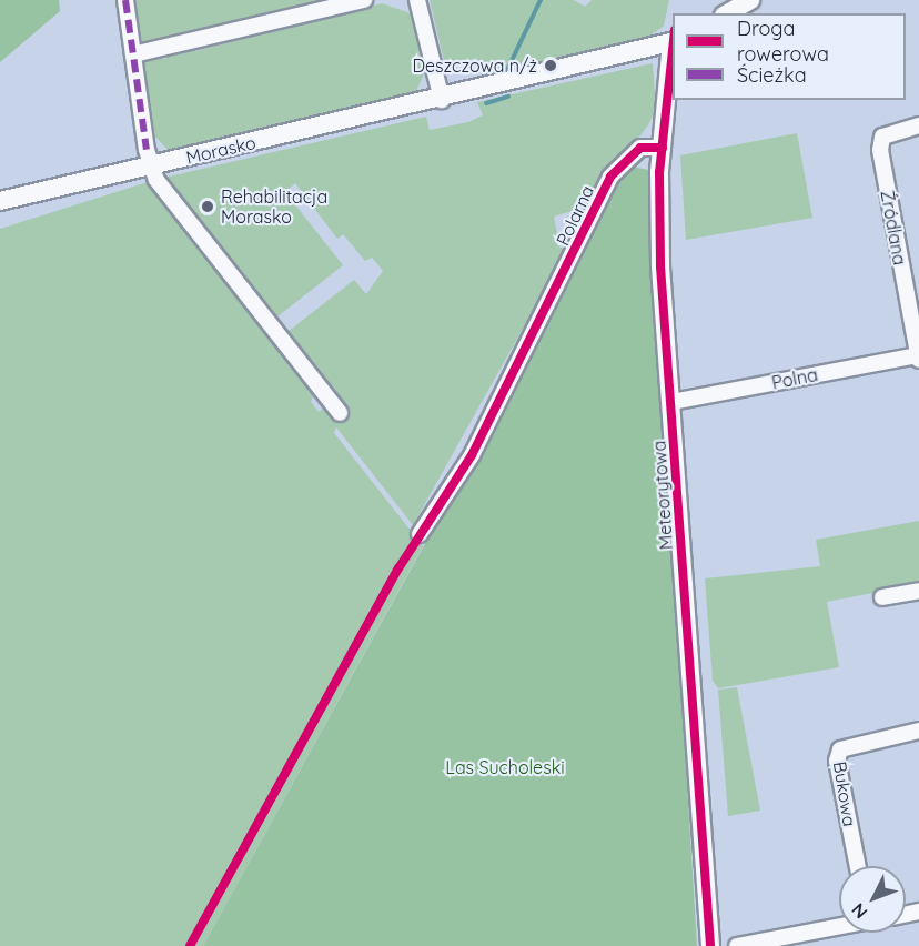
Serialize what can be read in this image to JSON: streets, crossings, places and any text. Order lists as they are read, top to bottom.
{
  "streets": {
    "street": [
      "Morasko",
      "Polarna",
      "Źródlana",
      "Polna",
      "Meteorytowa",
      "Bukowa"
    ]
  },
  "crossings": [
    ["Morasko", "Meteorytowa"],
    ["Polarna", "Meteorytowa"],
    ["Źródlana", "Polna"],
    ["Polna", "Meteorytowa"]
  ],
  "parks": ["Las Sucholeski"],
  "places": ["Deszczowa n/ż", "Rehabilitacja Morasko"],
  "legend": ["Droga rowerowa", "Ścieżka"],
  "north": "bottom left"
}
